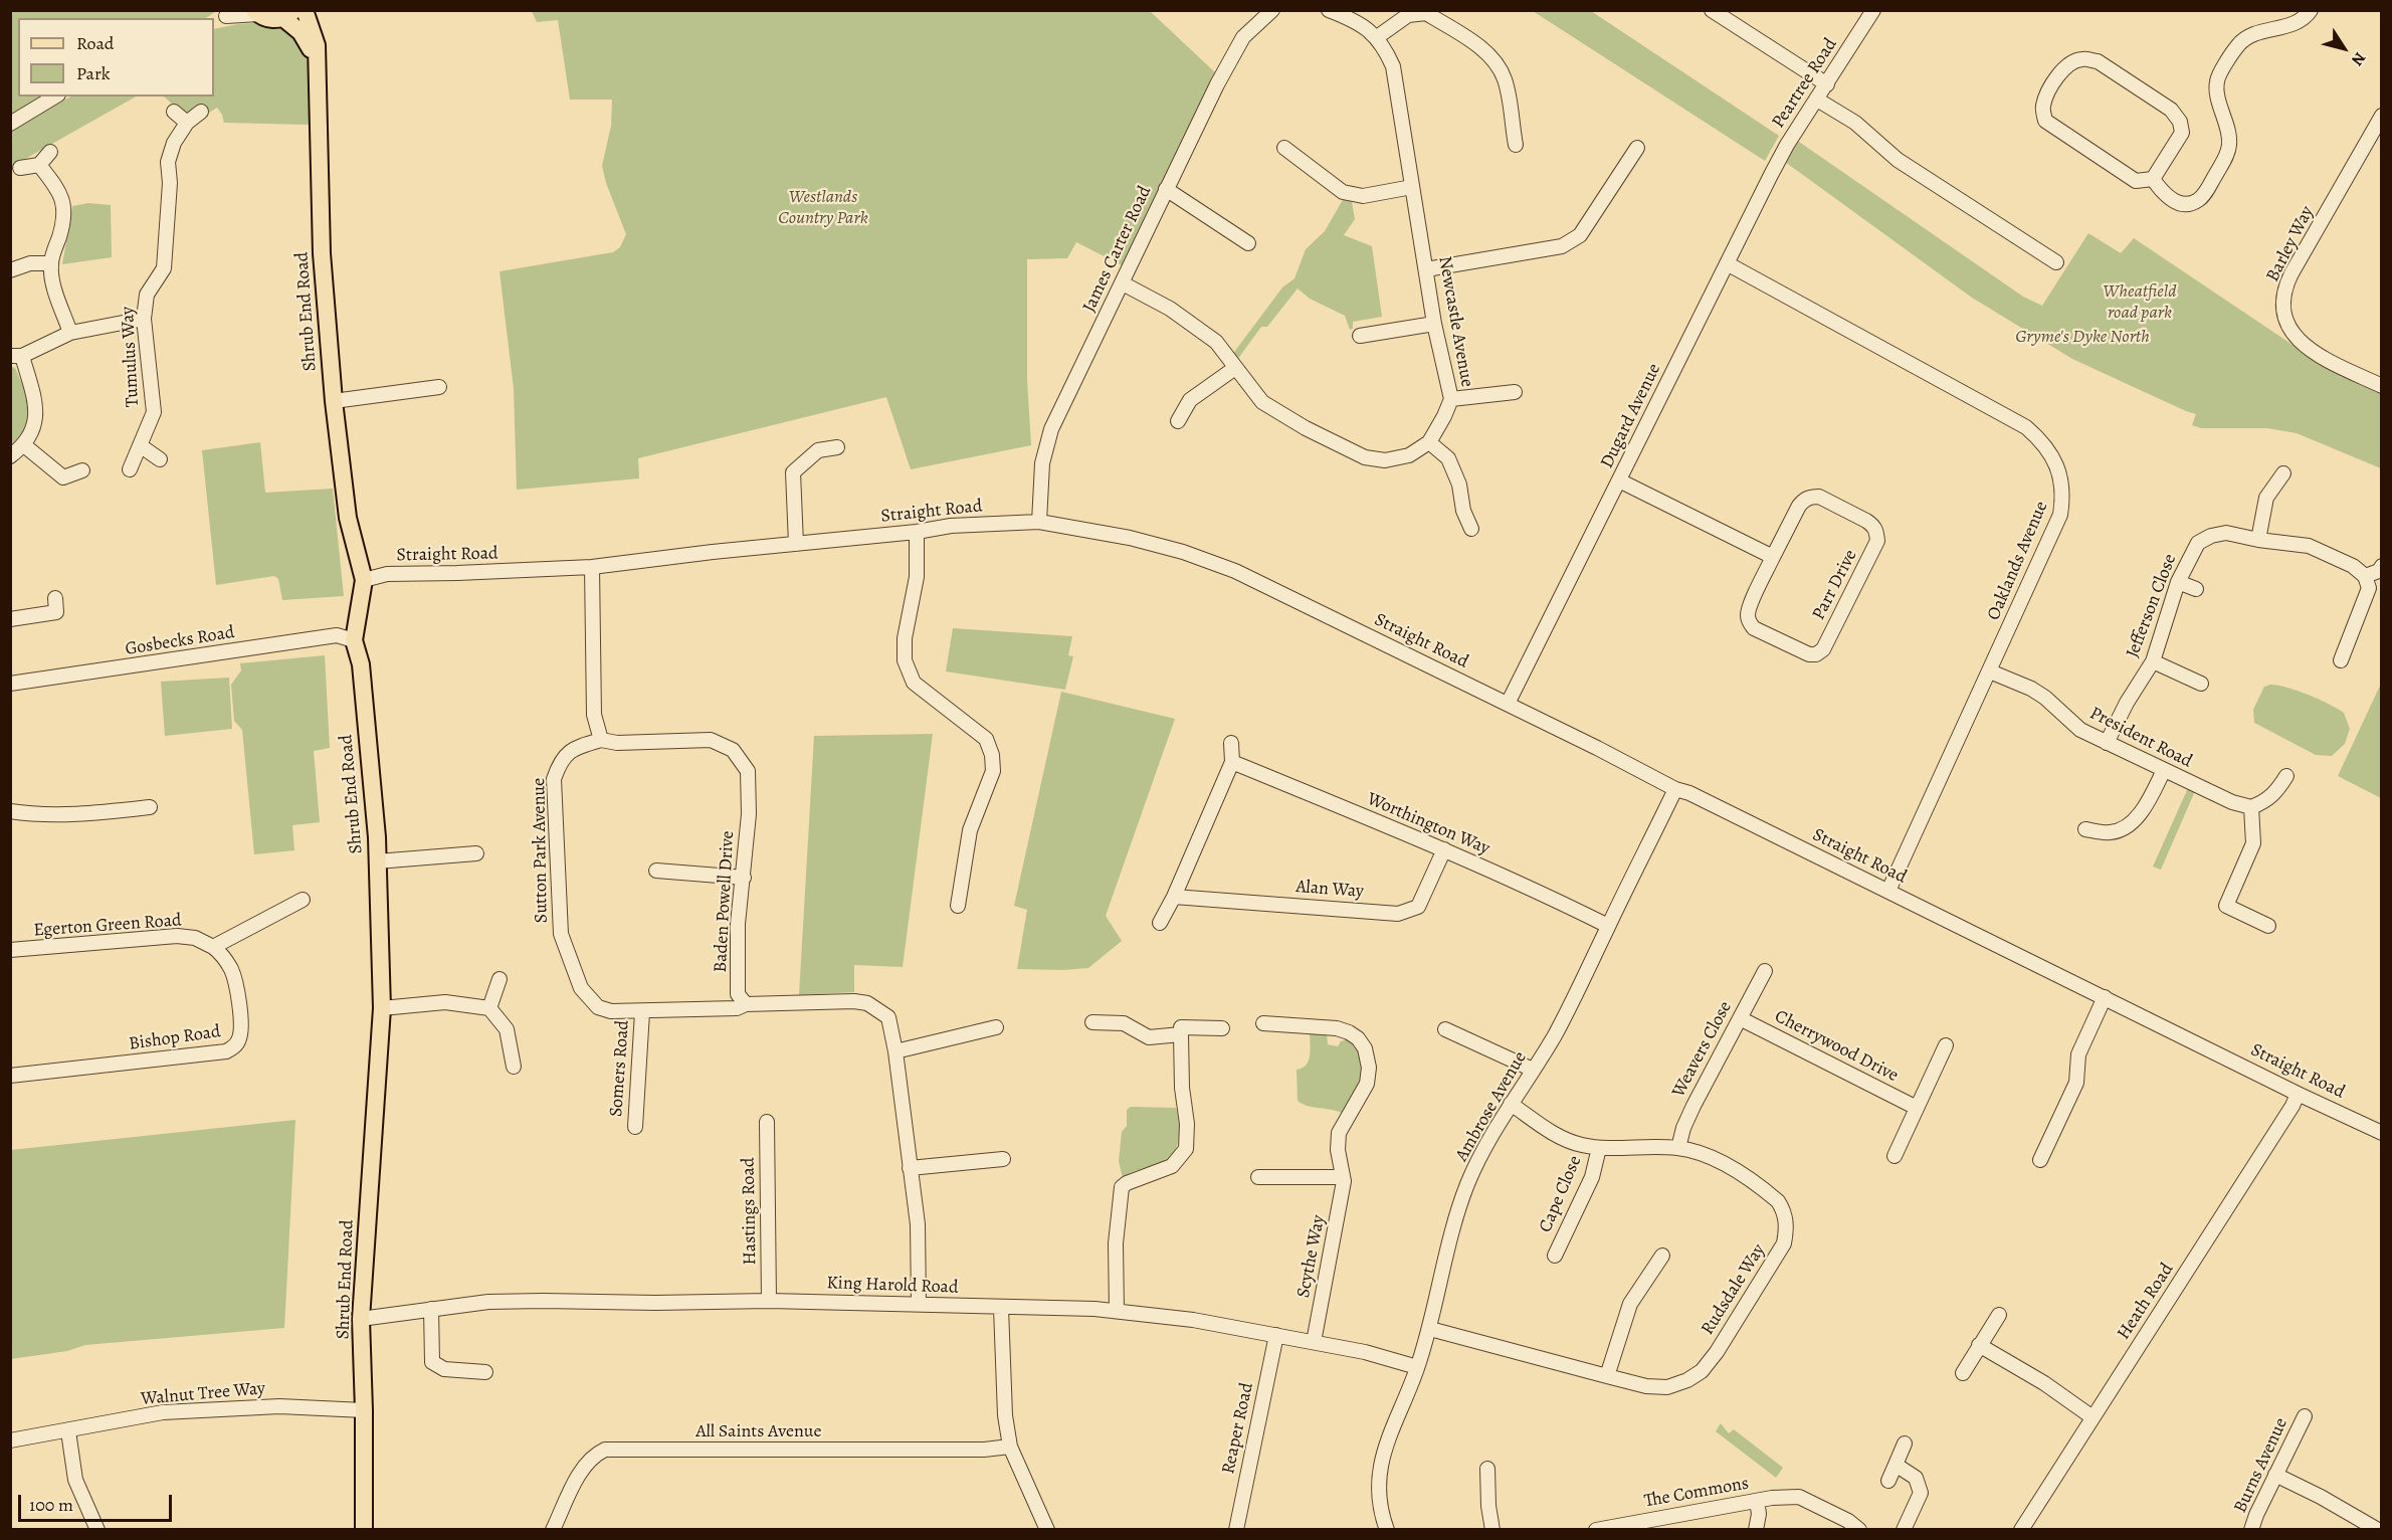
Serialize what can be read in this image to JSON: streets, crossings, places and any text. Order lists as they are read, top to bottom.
{
  "streets": {
    "main road": ["Shrub End Road"],
    "street": [
      "Peartree Road",
      "Barley Way",
      "James Carter Road",
      "Newcastle Avenue",
      "Tumulus Way",
      "Dugard Avenue",
      "Straight Road",
      "Oaklands Avenue",
      "Parr Drive",
      "Jefferson Close",
      "Gosbecks Road",
      "President Road",
      "Worthington Way",
      "Sutton Park Avenue",
      "Alan Way",
      "Baden Powell Drive",
      "Egerton Green Road",
      "Bishop Road",
      "Cherrywood Drive",
      "Weavers Close",
      "Somers Road",
      "Ambrose Avenue",
      "Cape Close",
      "Hastings Road",
      "Scythe Way",
      "King Harold Road",
      "Rudsdale Way",
      "Heath Road",
      "Walnut Tree Way",
      "Reaper Road",
      "All Saints Avenue",
      "Burns Avenue",
      "The Commons"
    ]
  },
  "crossings": [
    ["Peartree Road", "Dugard Avenue"],
    ["James Carter Road", "Straight Road"],
    ["Shrub End Road", "Straight Road"],
    ["Shrub End Road", "Gosbecks Road"],
    ["Shrub End Road", "King Harold Road"],
    ["Shrub End Road", "Walnut Tree Way"],
    ["Dugard Avenue", "Straight Road"],
    ["Dugard Avenue", "Oaklands Avenue"],
    ["Straight Road", "Oaklands Avenue"],
    ["Straight Road", "Ambrose Avenue"],
    ["Straight Road", "Heath Road"],
    ["Oaklands Avenue", "President Road"],
    ["Jefferson Close", "President Road"],
    ["Worthington Way", "Alan Way"],
    ["Worthington Way", "Ambrose Avenue"],
    ["Sutton Park Avenue", "Baden Powell Drive"],
    ["Sutton Park Avenue", "Somers Road"],
    ["Egerton Green Road", "Bishop Road"],
    ["Cherrywood Drive", "Weavers Close"],
    ["Weavers Close", "Rudsdale Way"],
    ["Ambrose Avenue", "King Harold Road"],
    ["Ambrose Avenue", "Rudsdale Way"],
    ["Cape Close", "Rudsdale Way"],
    ["Hastings Road", "King Harold Road"],
    ["Scythe Way", "King Harold Road"],
    ["King Harold Road", "Reaper Road"]
  ],
  "parks": ["Westlands Country Park", "Wheatfield road park", "Gryme's Dyke North"],
  "legend": ["Road", "Park"],
  "scale_bar": "100 m",
  "north": "bottom right"
}
